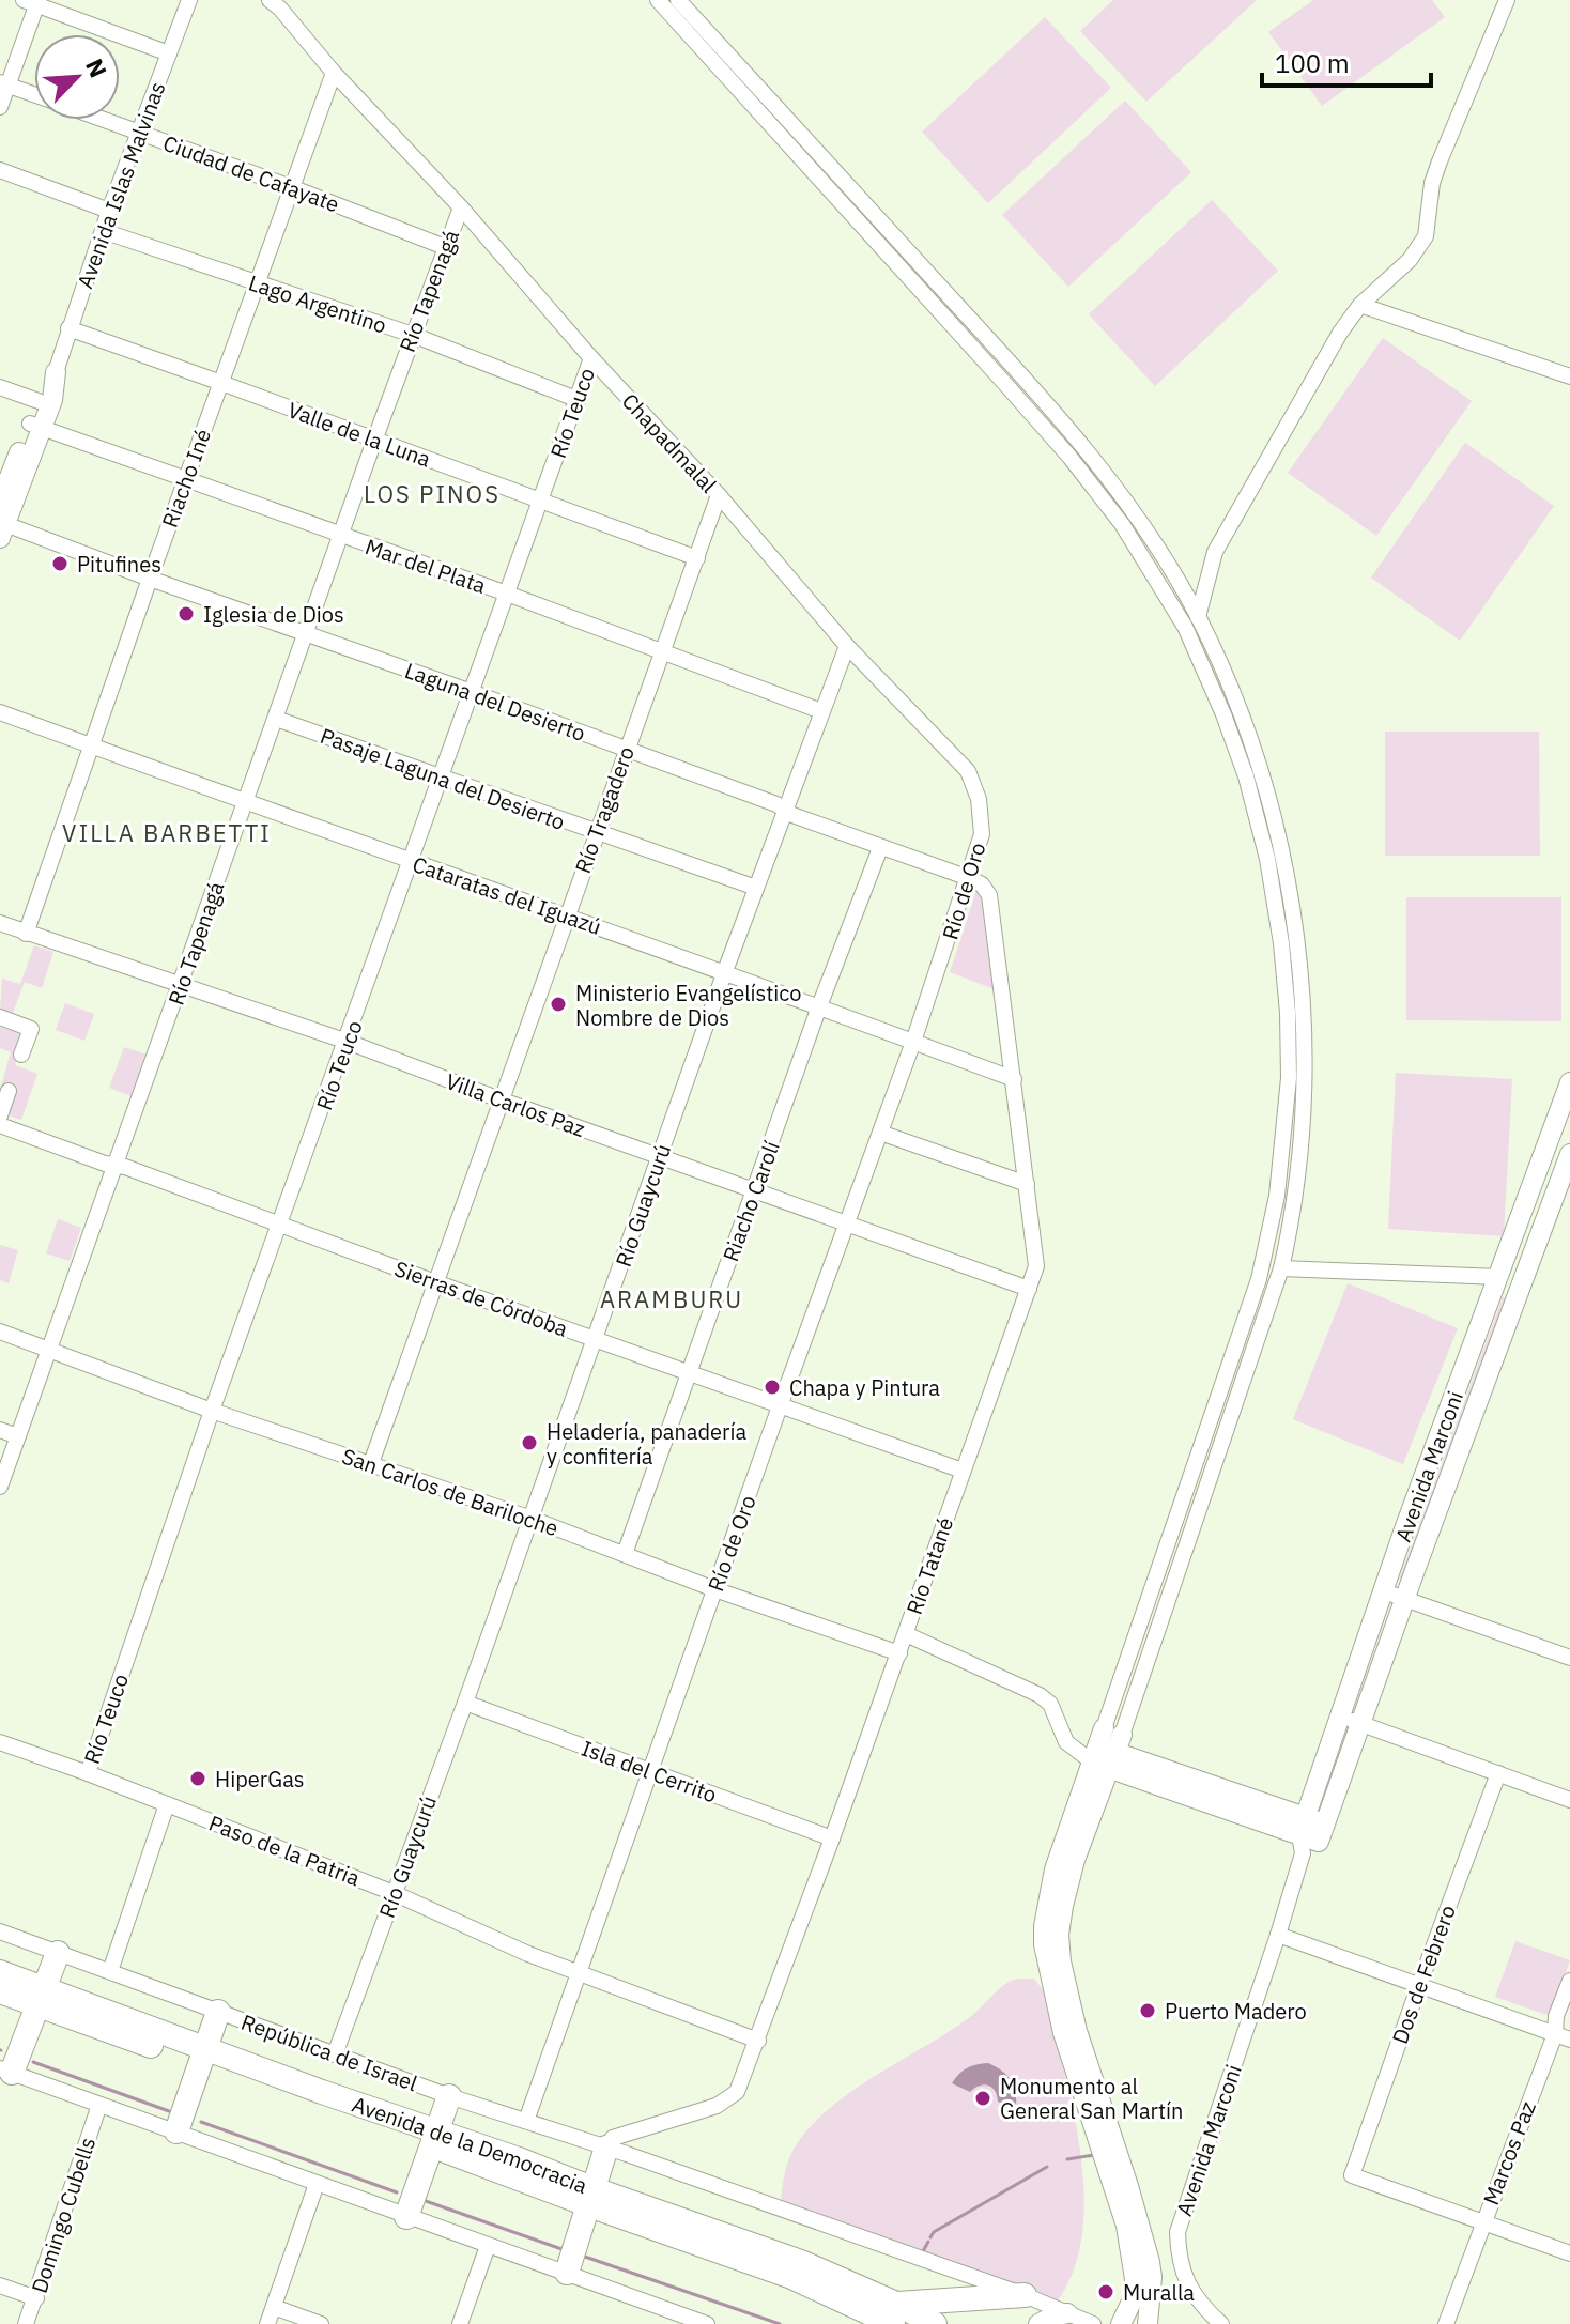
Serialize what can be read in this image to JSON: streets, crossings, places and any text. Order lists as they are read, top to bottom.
{
  "streets": {
    "highway": ["Avenida de la Democracia"],
    "main road": ["Avenida Islas Malvinas", "Avenida Marconi"],
    "street": [
      "Ciudad de Cafayate",
      "Río Tapenagá",
      "Lago Argentino",
      "Río Teuco",
      "Valle de la Luna",
      "Chapadmalal",
      "Riacho Iné",
      "Mar del Plata",
      "Laguna del Desierto",
      "Pasaje Laguna del Desierto",
      "Río Tragadero",
      "Río de Oro",
      "Cataratas del Iguazú",
      "Villa Carlos Paz",
      "Riacho Carolí",
      "Río Guaycurú",
      "Sierras de Córdoba",
      "San Carlos de Bariloche",
      "Río Tatané",
      "Isla del Cerrito",
      "Paso de la Patria",
      "Dos de Febrero",
      "República de Israel",
      "Marcos Paz",
      "Domingo Cubells"
    ]
  },
  "crossings": [
    ["Ciudad de Cafayate", "Avenida Islas Malvinas"],
    ["Ciudad de Cafayate", "Río Tapenagá"],
    ["Ciudad de Cafayate", "Riacho Iné"],
    ["Avenida Islas Malvinas", "Lago Argentino"],
    ["Avenida Islas Malvinas", "Valle de la Luna"],
    ["Avenida Islas Malvinas", "Mar del Plata"],
    ["Avenida Islas Malvinas", "Laguna del Desierto"],
    ["Río Tapenagá", "Lago Argentino"],
    ["Río Tapenagá", "Valle de la Luna"],
    ["Río Tapenagá", "Chapadmalal"],
    ["Río Tapenagá", "Mar del Plata"],
    ["Río Tapenagá", "Laguna del Desierto"],
    ["Río Tapenagá", "Pasaje Laguna del Desierto"],
    ["Río Tapenagá", "Cataratas del Iguazú"],
    ["Río Tapenagá", "Villa Carlos Paz"],
    ["Río Tapenagá", "Sierras de Córdoba"],
    ["Río Tapenagá", "San Carlos de Bariloche"],
    ["Lago Argentino", "Río Teuco"],
    ["Lago Argentino", "Riacho Iné"],
    ["Río Teuco", "Valle de la Luna"],
    ["Río Teuco", "Chapadmalal"],
    ["Río Teuco", "Mar del Plata"],
    ["Río Teuco", "Laguna del Desierto"],
    ["Río Teuco", "Pasaje Laguna del Desierto"],
    ["Río Teuco", "Cataratas del Iguazú"],
    ["Río Teuco", "Villa Carlos Paz"],
    ["Río Teuco", "Sierras de Córdoba"],
    ["Río Teuco", "San Carlos de Bariloche"],
    ["Río Teuco", "Paso de la Patria"],
    ["Valle de la Luna", "Riacho Iné"],
    ["Valle de la Luna", "Río Tragadero"],
    ["Chapadmalal", "Riacho Iné"],
    ["Chapadmalal", "Río Tragadero"],
    ["Chapadmalal", "Río de Oro"],
    ["Chapadmalal", "Río Guaycurú"],
    ["Riacho Iné", "Mar del Plata"],
    ["Riacho Iné", "Laguna del Desierto"],
    ["Riacho Iné", "Cataratas del Iguazú"],
    ["Riacho Iné", "Villa Carlos Paz"],
    ["Mar del Plata", "Río Tragadero"],
    ["Mar del Plata", "Río Guaycurú"],
    ["Laguna del Desierto", "Río Tragadero"],
    ["Laguna del Desierto", "Río de Oro"],
    ["Laguna del Desierto", "Riacho Carolí"],
    ["Laguna del Desierto", "Río Guaycurú"],
    ["Laguna del Desierto", "Río Tatané"],
    ["Pasaje Laguna del Desierto", "Río Tragadero"],
    ["Pasaje Laguna del Desierto", "Río Guaycurú"],
    ["Río Tragadero", "Cataratas del Iguazú"],
    ["Río Tragadero", "Villa Carlos Paz"],
    ["Río Tragadero", "Sierras de Córdoba"],
    ["Río Tragadero", "San Carlos de Bariloche"],
    ["Río de Oro", "Cataratas del Iguazú"],
    ["Río de Oro", "Villa Carlos Paz"],
    ["Río de Oro", "Sierras de Córdoba"],
    ["Río de Oro", "San Carlos de Bariloche"],
    ["Río de Oro", "Río Tatané"],
    ["Río de Oro", "Isla del Cerrito"],
    ["Río de Oro", "Paso de la Patria"],
    ["Río de Oro", "República de Israel"],
    ["Cataratas del Iguazú", "Riacho Carolí"],
    ["Cataratas del Iguazú", "Río Guaycurú"],
    ["Cataratas del Iguazú", "Río Tatané"],
    ["Villa Carlos Paz", "Riacho Carolí"],
    ["Villa Carlos Paz", "Río Guaycurú"],
    ["Villa Carlos Paz", "Río Tatané"],
    ["Riacho Carolí", "Sierras de Córdoba"],
    ["Riacho Carolí", "San Carlos de Bariloche"],
    ["Río Guaycurú", "Sierras de Córdoba"],
    ["Río Guaycurú", "San Carlos de Bariloche"],
    ["Río Guaycurú", "Isla del Cerrito"],
    ["Río Guaycurú", "Paso de la Patria"],
    ["Río Guaycurú", "República de Israel"],
    ["Sierras de Córdoba", "Río Tatané"],
    ["San Carlos de Bariloche", "Río Tatané"],
    ["Río Tatané", "Isla del Cerrito"],
    ["Río Tatané", "Paso de la Patria"],
    ["Río Tatané", "República de Israel"],
    ["Dos de Febrero", "Marcos Paz"]
  ],
  "districts": ["LOS PINOS", "VILLA BARBETTI", "ARAMBURU"],
  "places": [
    "Pitufines",
    "Iglesia de Dios",
    "Ministerio Evangelístico Nombre de Dios",
    "Chapa y Pintura",
    "Heladería, panadería y confitería",
    "HiperGas",
    "Puerto Madero",
    "Monumento al General San Martín",
    "Muralla"
  ],
  "scale_bar": "100 m",
  "north": "top right"
}
